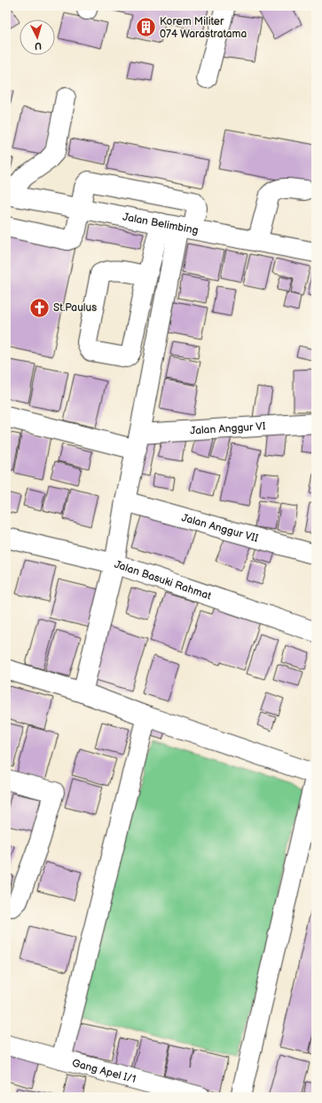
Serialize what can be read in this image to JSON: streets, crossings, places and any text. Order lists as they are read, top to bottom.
{
  "streets": {
    "street": [
      "Jalan Belimbing",
      "Jalan Anggur VI",
      "Jalan Anggur VII",
      "Jalan Basuki Rahmat",
      "Gang Apel I/1"
    ]
  },
  "places": {
    "building": ["Korem Militer 074 Warastratama"],
    "church": ["St.Paulus"]
  },
  "north": "bottom"
}
